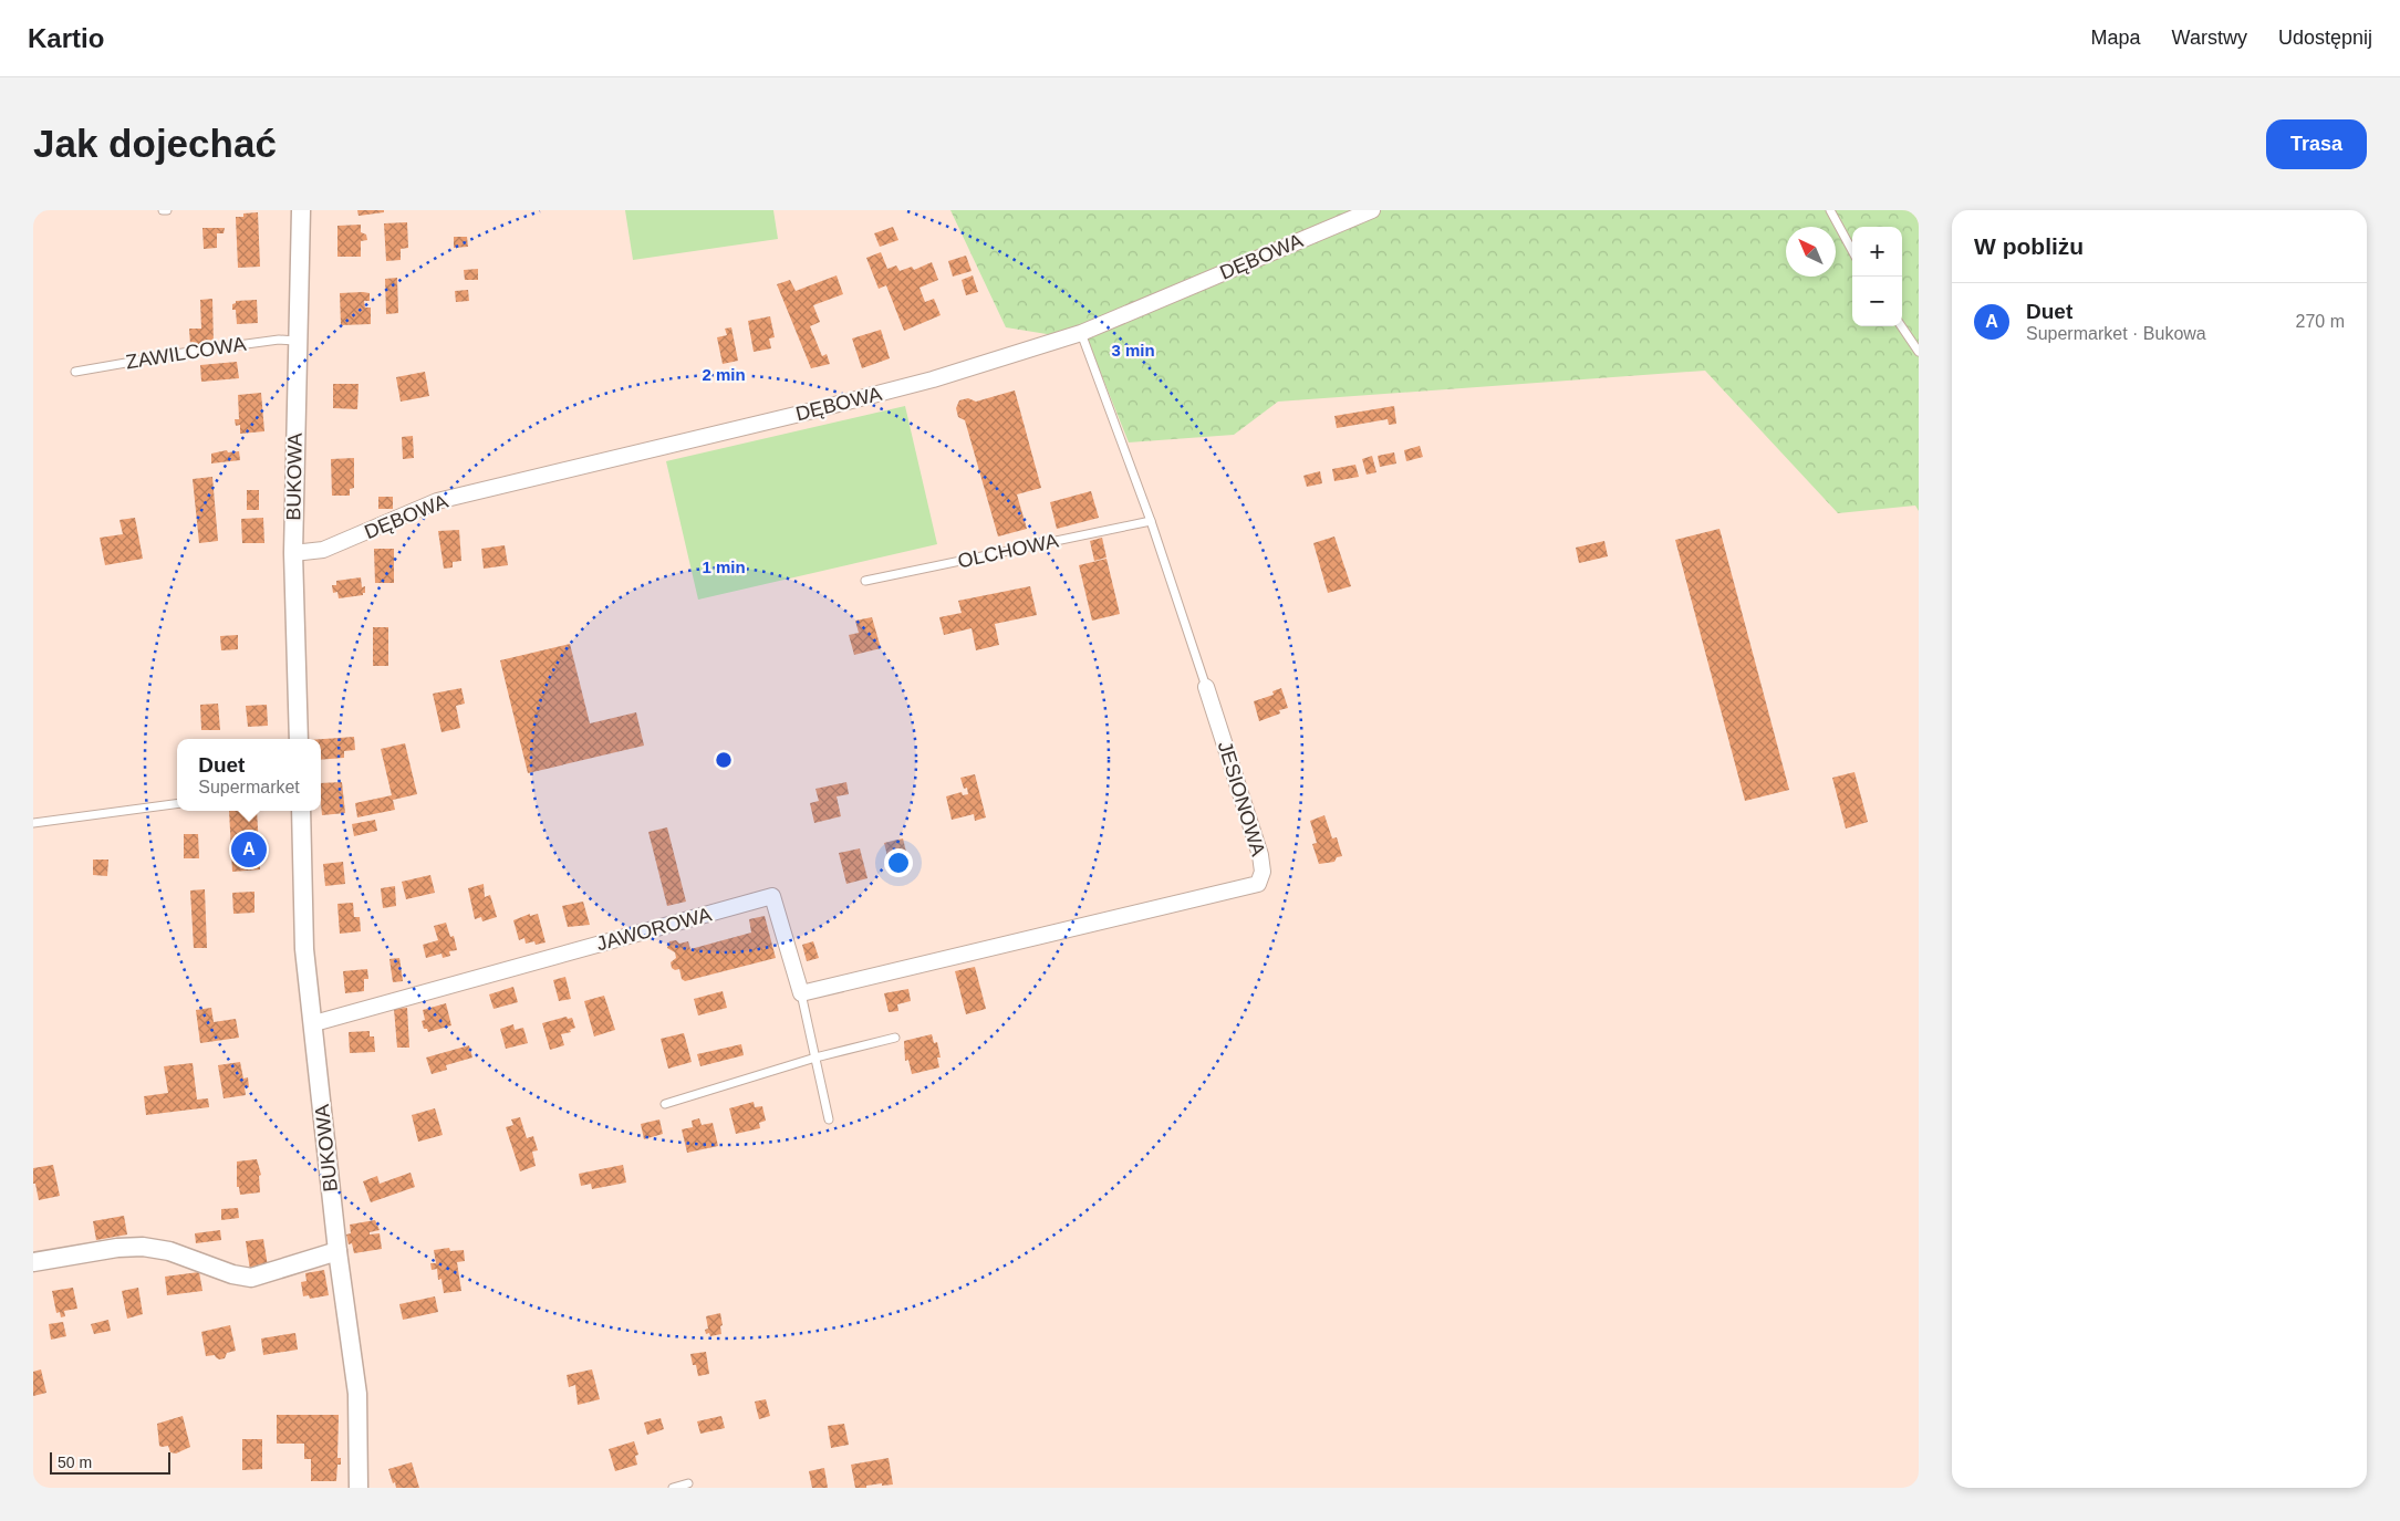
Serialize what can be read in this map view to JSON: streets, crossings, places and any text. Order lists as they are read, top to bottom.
{
  "streets": {
    "street": [
      "DĘBOWA",
      "BUKOWA",
      "JESIONOWA",
      "JAWOROWA"
    ],
    "lane": ["ZAWILCOWA", "OLCHOWA"]
  },
  "crossings": [
    ["DĘBOWA", "BUKOWA"],
    ["DĘBOWA", "JESIONOWA"],
    ["ZAWILCOWA", "BUKOWA"],
    ["BUKOWA", "JAWOROWA"],
    ["OLCHOWA", "JESIONOWA"],
    ["JESIONOWA", "JAWOROWA"]
  ],
  "scale_bar": "50 m",
  "north": "top left",
  "page": {
    "header": "Kartio",
    "nav": ["Mapa", "Warstwy", "Udostępnij"],
    "buttons": "Trasa",
    "title": "Jak dojechać",
    "heading": "W pobliżu",
    "map_buttons": ["+", "−"],
    "list": [
      {
        "mark": "A",
        "name": "Duet",
        "note": "Supermarket · Bukowa",
        "value": "270 m"
      }
    ],
    "popup": ["Duet", "Supermarket"],
    "pins": "A",
    "scale": "50 m"
  },
  "rings": ["3 min", "2 min", "1 min"]
}
